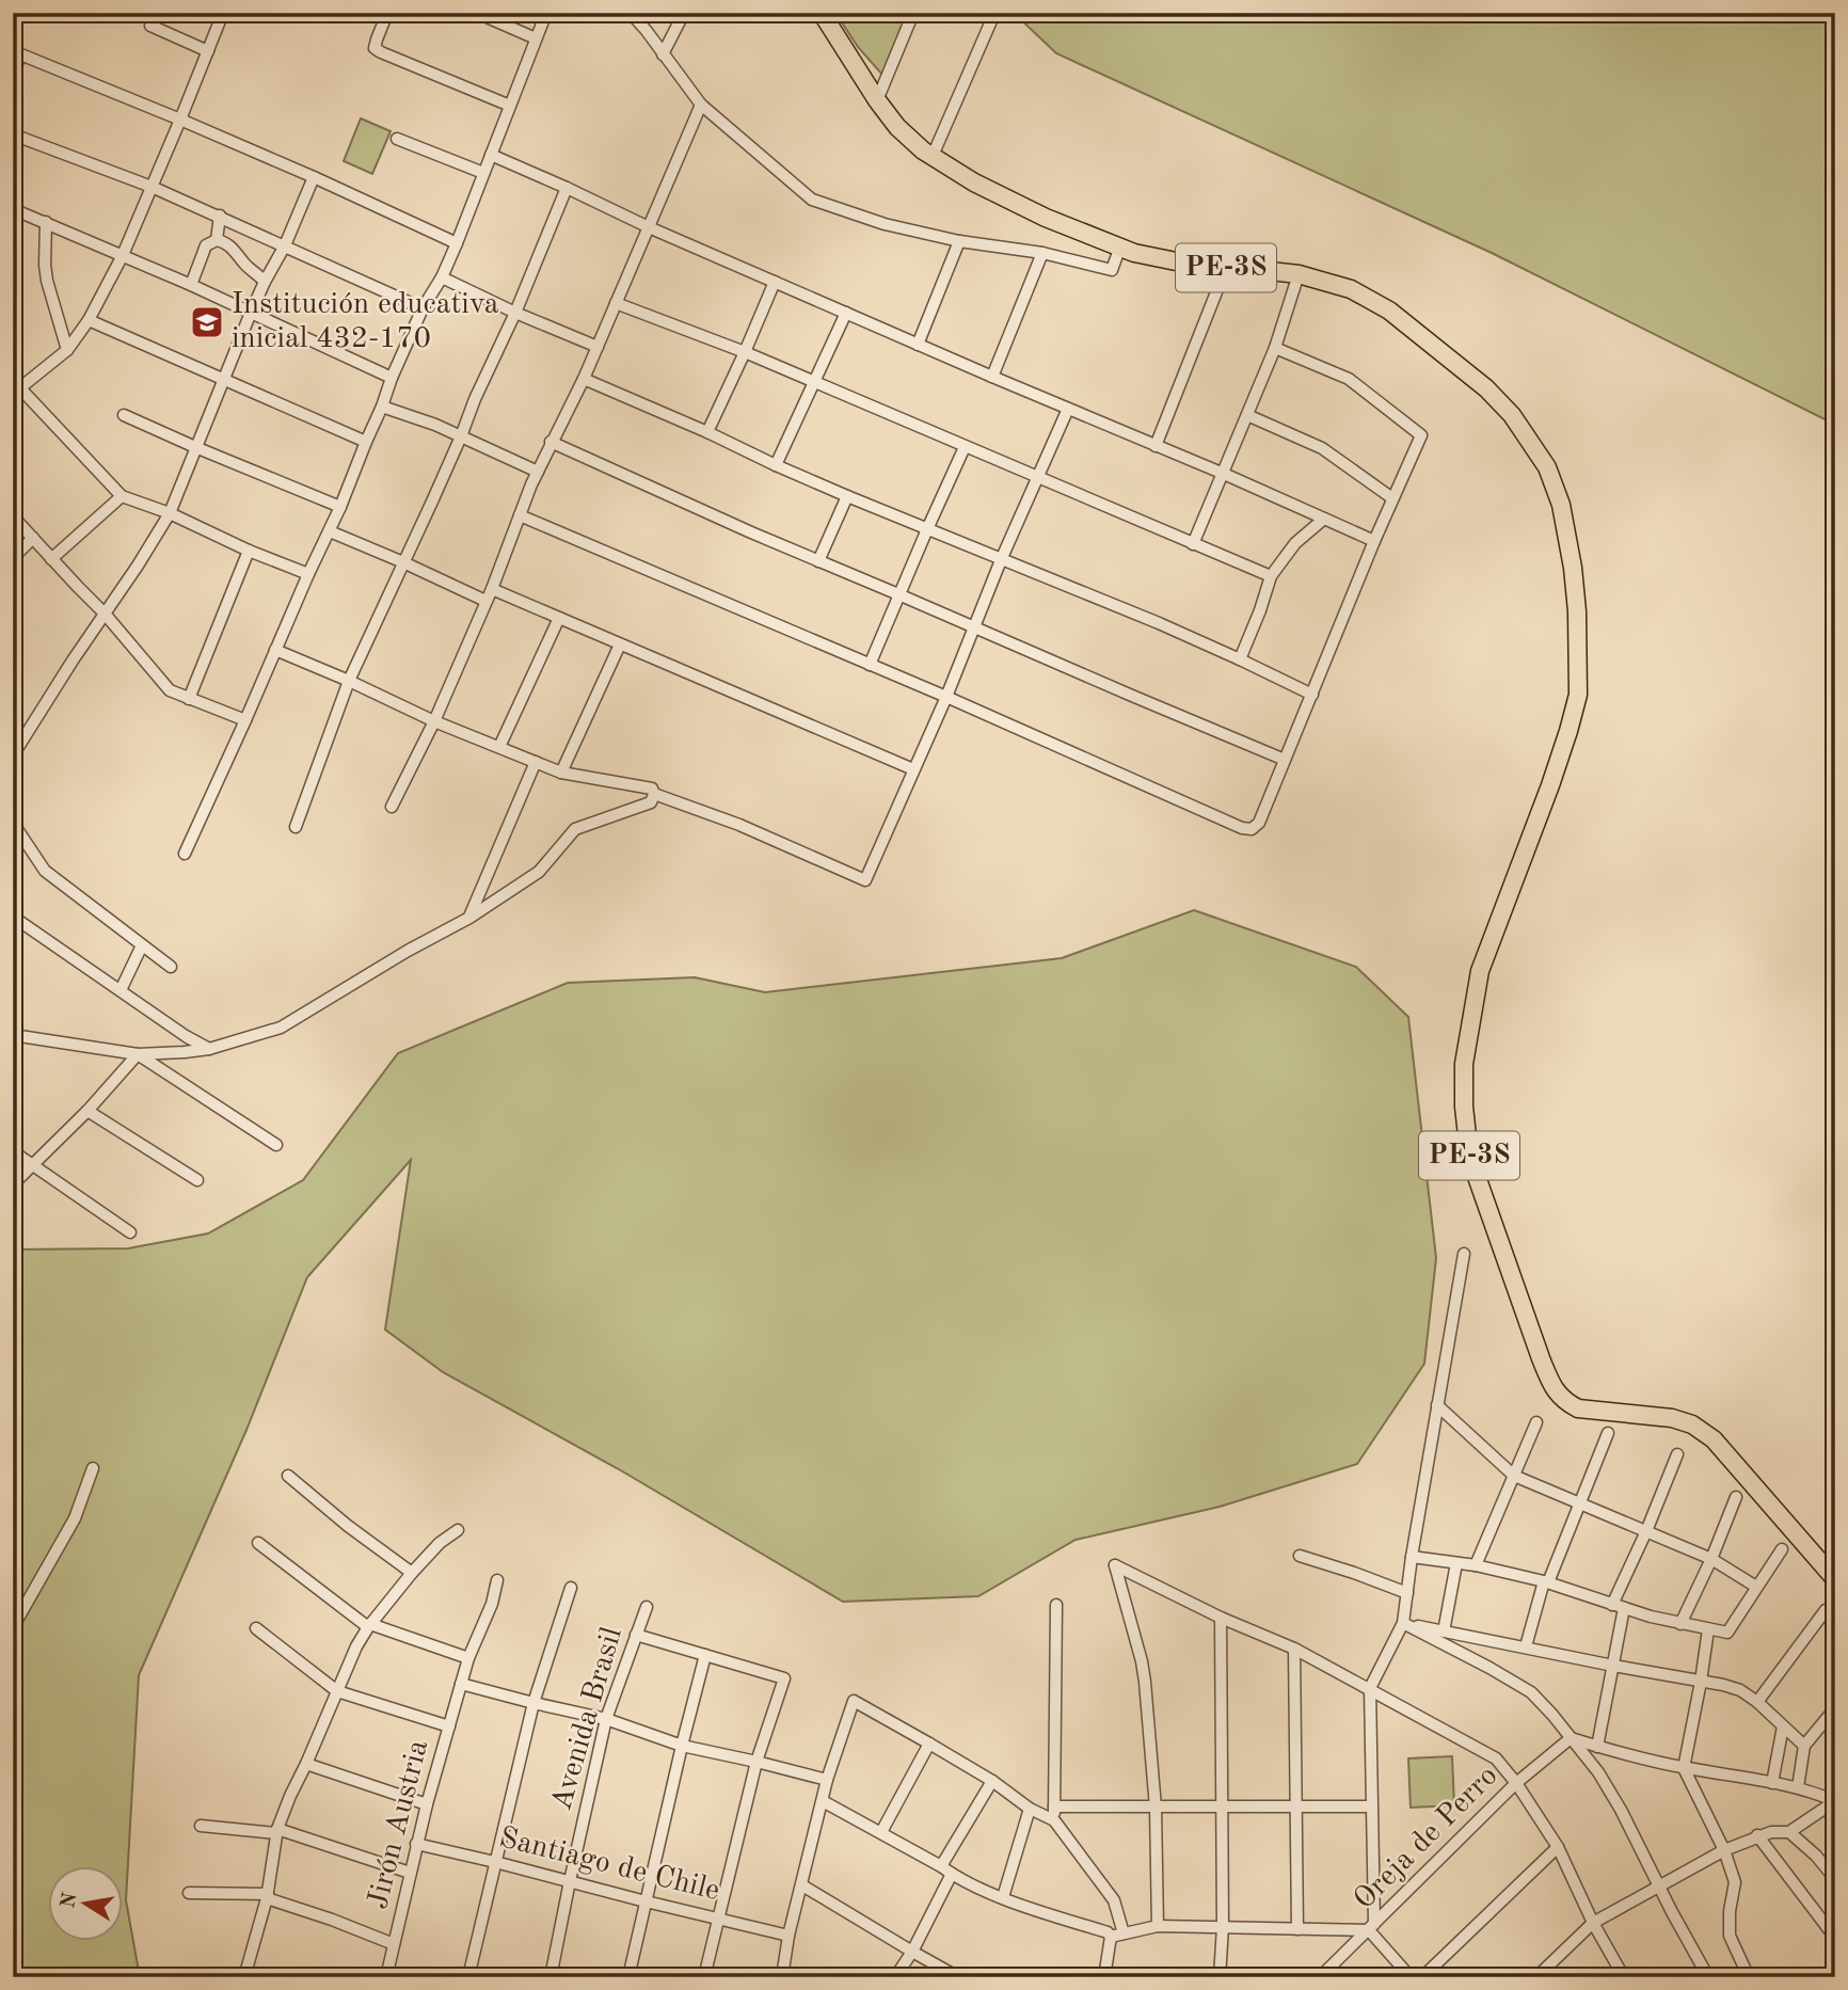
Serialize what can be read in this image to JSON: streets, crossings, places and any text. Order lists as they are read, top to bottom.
{
  "streets": {
    "highway": ["PE-3S"],
    "street": [
      "Avenida Brasil",
      "Jirón Austria",
      "Oreja de Perro",
      "Santiago de Chile"
    ]
  },
  "crossings": [
    ["Avenida Brasil", "Santiago de Chile"],
    ["Jirón Austria", "Santiago de Chile"]
  ],
  "places": {
    "school or university": ["Institución educativa inicial 432-170"]
  },
  "north": "left"
}
